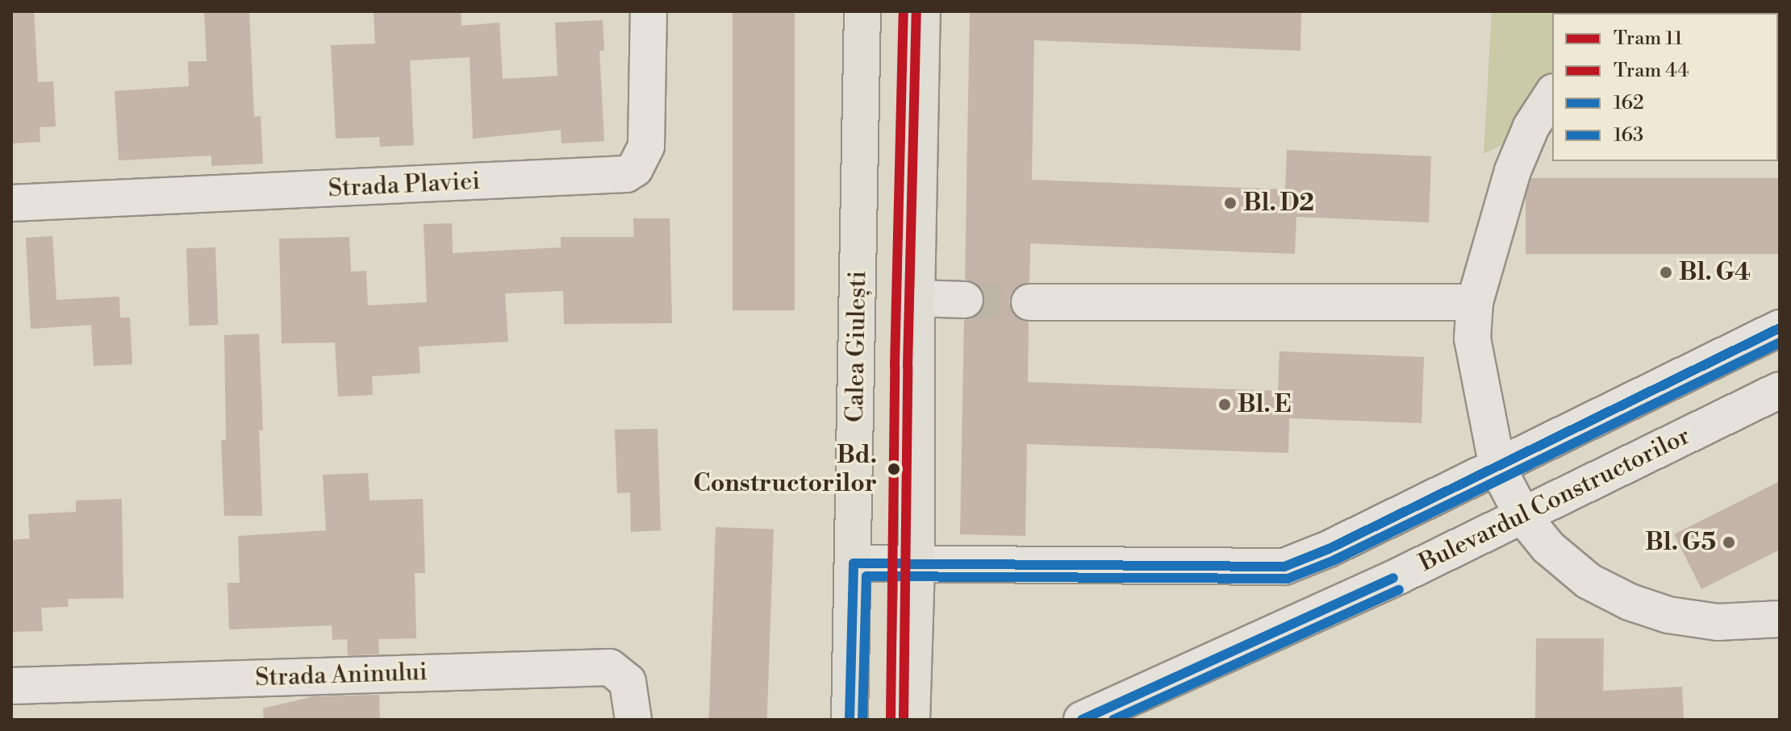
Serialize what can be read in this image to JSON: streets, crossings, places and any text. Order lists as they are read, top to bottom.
{
  "streets": {
    "main road": ["Calea Giulești"],
    "street": ["Strada Plaviei", "Bulevardul Constructorilor", "Strada Aninului"]
  },
  "places": [
    "Bl. D2",
    "Bl. G4",
    "Bl. E",
    "Bd. Constructorilor",
    "Bl. G5"
  ],
  "lines": [
    "tram line 11",
    "tram line 44",
    "transit line 162",
    "transit line 163"
  ],
  "legend": [
    "Tram 11",
    "Tram 44",
    "162",
    "163"
  ]
}
